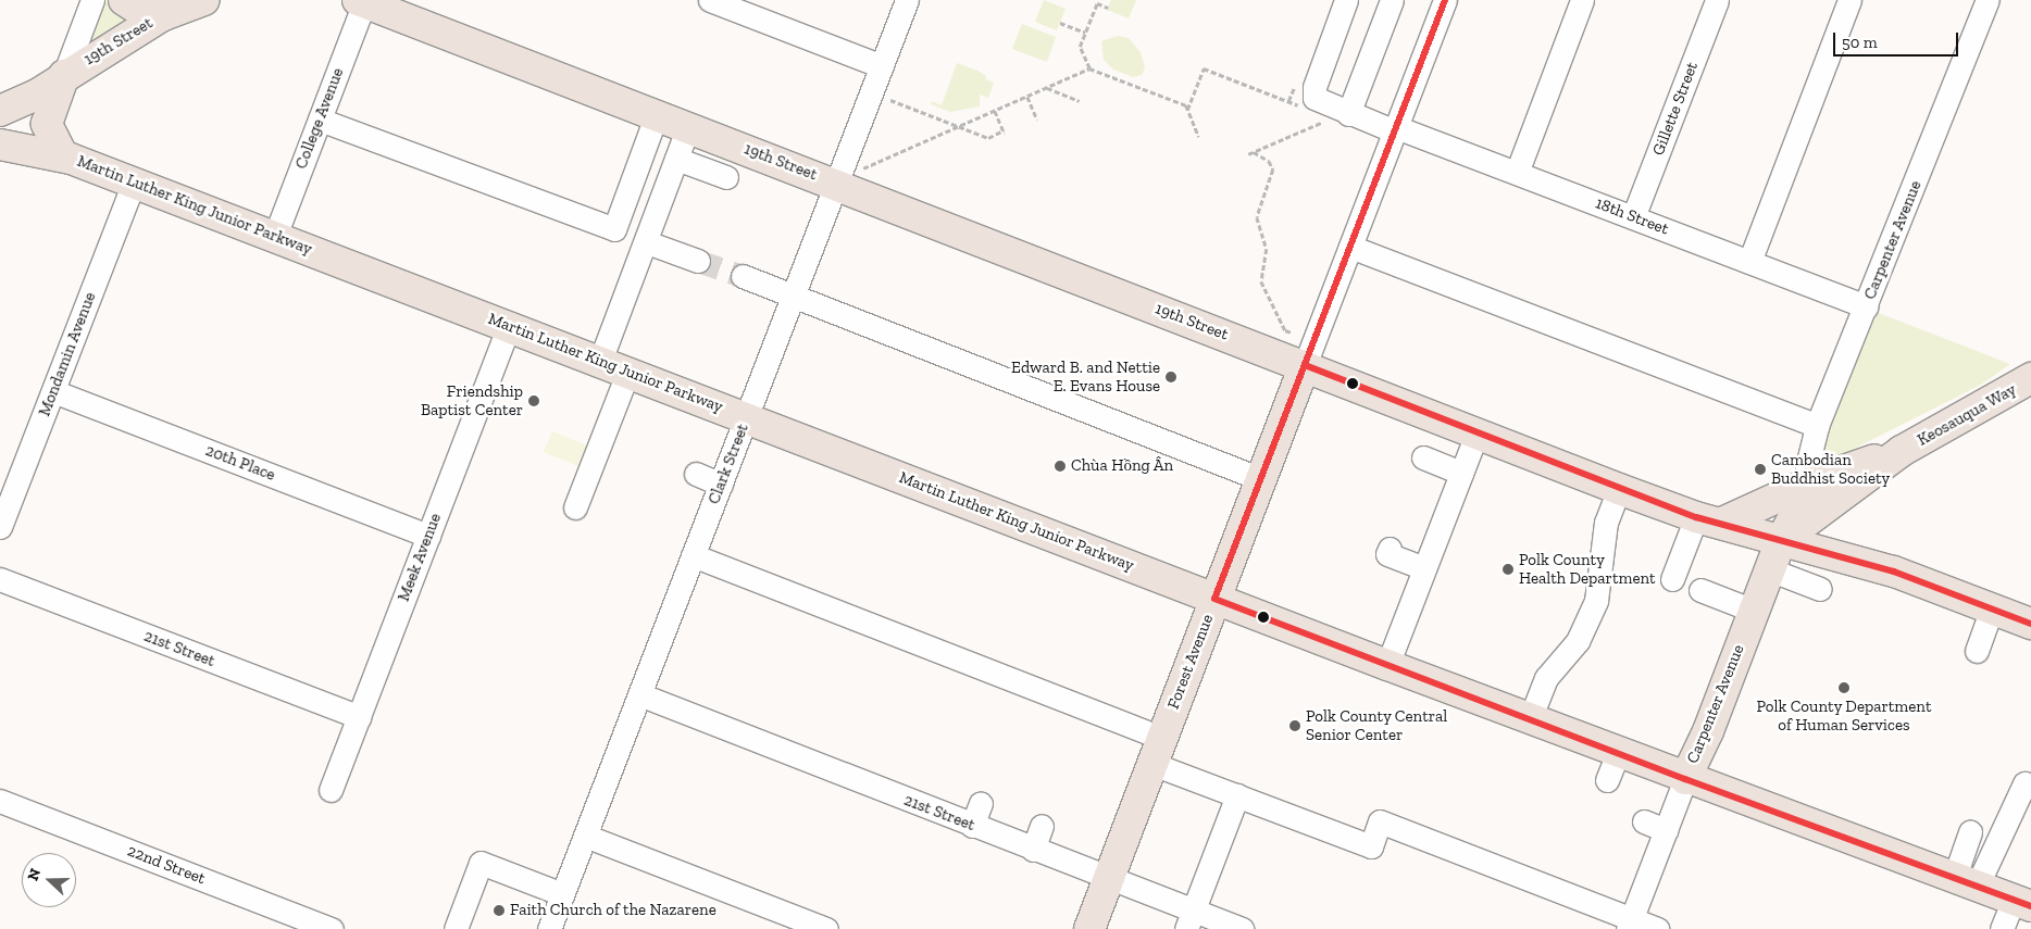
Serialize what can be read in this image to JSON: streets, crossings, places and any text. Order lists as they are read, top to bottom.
{
  "streets": {
    "main road": [
      "19th Street",
      "Martin Luther King Junior Parkway",
      "Carpenter Avenue",
      "Keosauqua Way",
      "Forest Avenue"
    ],
    "street": [
      "Gillette Street",
      "College Avenue",
      "18th Street",
      "Mondamin Avenue",
      "20th Place",
      "Clark Street",
      "Meek Avenue",
      "21st Street",
      "22nd Street"
    ]
  },
  "crossings": [
    ["19th Street", "College Avenue"],
    ["19th Street", "Carpenter Avenue"],
    ["19th Street", "Keosauqua Way"],
    ["19th Street", "Clark Street"],
    ["19th Street", "Forest Avenue"],
    ["Gillette Street", "18th Street"],
    ["College Avenue", "Martin Luther King Junior Parkway"],
    ["Martin Luther King Junior Parkway", "Carpenter Avenue"],
    ["Martin Luther King Junior Parkway", "Mondamin Avenue"],
    ["Martin Luther King Junior Parkway", "Clark Street"],
    ["Martin Luther King Junior Parkway", "Meek Avenue"],
    ["Martin Luther King Junior Parkway", "Forest Avenue"],
    ["18th Street", "Carpenter Avenue"],
    ["18th Street", "Forest Avenue"],
    ["Carpenter Avenue", "Keosauqua Way"],
    ["Mondamin Avenue", "20th Place"],
    ["20th Place", "Meek Avenue"],
    ["Clark Street", "21st Street"],
    ["Meek Avenue", "21st Street"],
    ["21st Street", "Forest Avenue"]
  ],
  "places": [
    "Edward B. and Nettie E. Evans House",
    "Friendship Baptist Center",
    "Chùa Hồng Ân",
    "Cambodian Buddhist Society",
    "Polk County Health Department",
    "Polk County Department of Human Services",
    "Polk County Central Senior Center",
    "Faith Church of the Nazarene"
  ],
  "scale_bar": "50 m",
  "north": "left"
}
